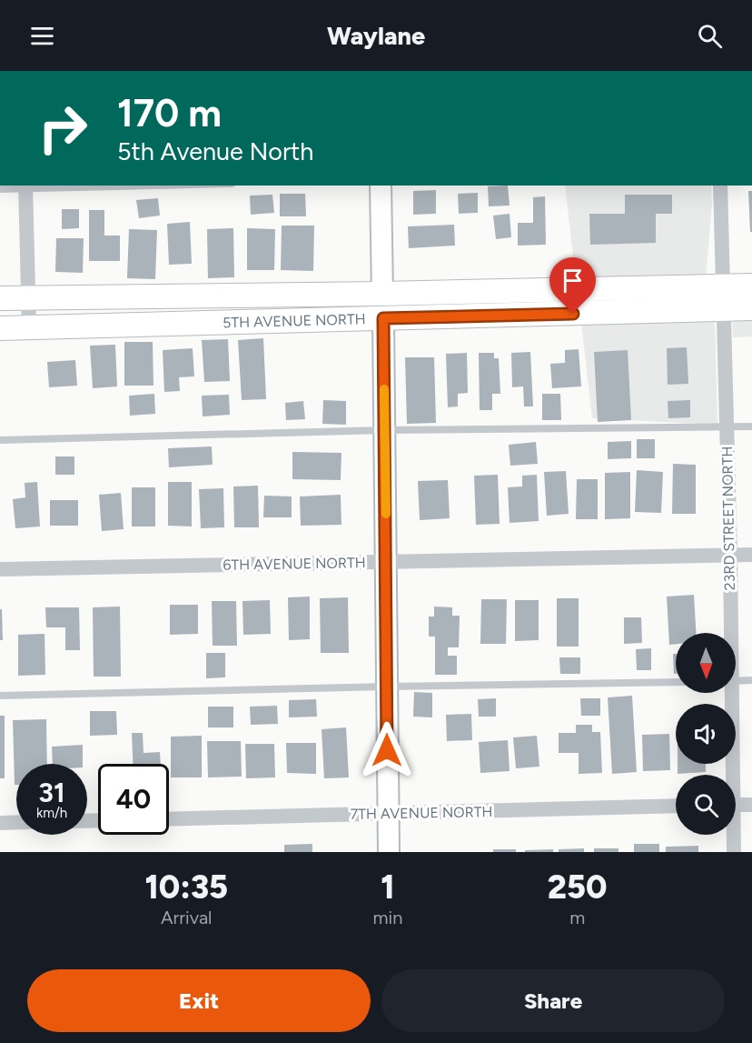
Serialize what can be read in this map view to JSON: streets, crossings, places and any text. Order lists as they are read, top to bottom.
{
  "streets": {
    "main road": ["5TH AVENUE NORTH"],
    "street": ["23RD STREET NORTH", "6TH AVENUE NORTH", "7TH AVENUE NORTH"]
  },
  "crossings": [
    ["5TH AVENUE NORTH", "23RD STREET NORTH"],
    ["23RD STREET NORTH", "6TH AVENUE NORTH"]
  ],
  "north": "bottom",
  "page": {
    "header": "Waylane",
    "turn": ["170 m", "5th Avenue North"],
    "speed": "31 km/h",
    "limit": "40",
    "eta": [
      "10:35",
      "Arrival",
      "1",
      "min",
      "250",
      "m"
    ],
    "buttons": ["Exit", "Share"]
  }
}
